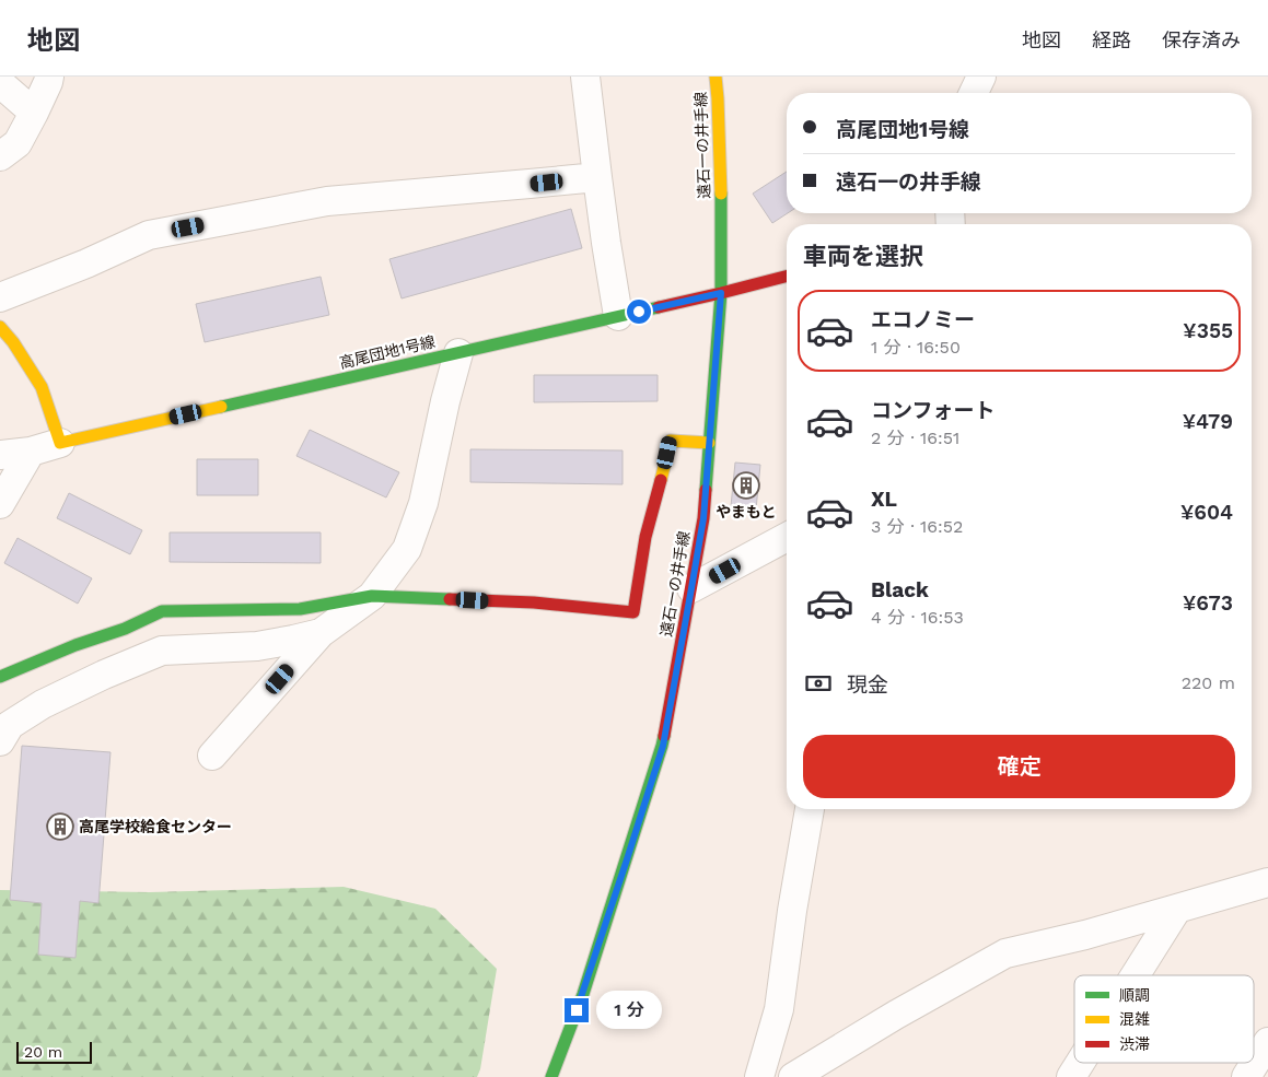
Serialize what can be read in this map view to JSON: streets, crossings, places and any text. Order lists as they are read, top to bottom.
{
  "streets": {
    "street": ["遠石一の井手線", "高尾団地1号線"]
  },
  "crossings": [
    ["遠石一の井手線", "高尾団地1号線"]
  ],
  "places": {
    "building": ["やまもと", "高尾学校給食センター"]
  },
  "legend": ["順調", "混雑", "渋滞"],
  "scale_bar": "20 m",
  "page": {
    "header": "地図",
    "nav": ["地図", "経路", "保存済み"],
    "banner": ["高尾団地1号線", "遠石一の井手線"],
    "heading": "車両を選択",
    "list": [
      {
        "name": "エコノミー",
        "note": "1 分 · 16:50",
        "value": "¥355"
      },
      {
        "name": "コンフォート",
        "note": "2 分 · 16:51",
        "value": "¥479"
      },
      {
        "name": "XL",
        "note": "3 分 · 16:52",
        "value": "¥604"
      },
      {
        "name": "Black",
        "note": "4 分 · 16:53",
        "value": "¥673"
      }
    ],
    "pay": ["現金", "220 m"],
    "buttons": "確定",
    "bubble": "1 分",
    "scale": "20 m"
  }
}
